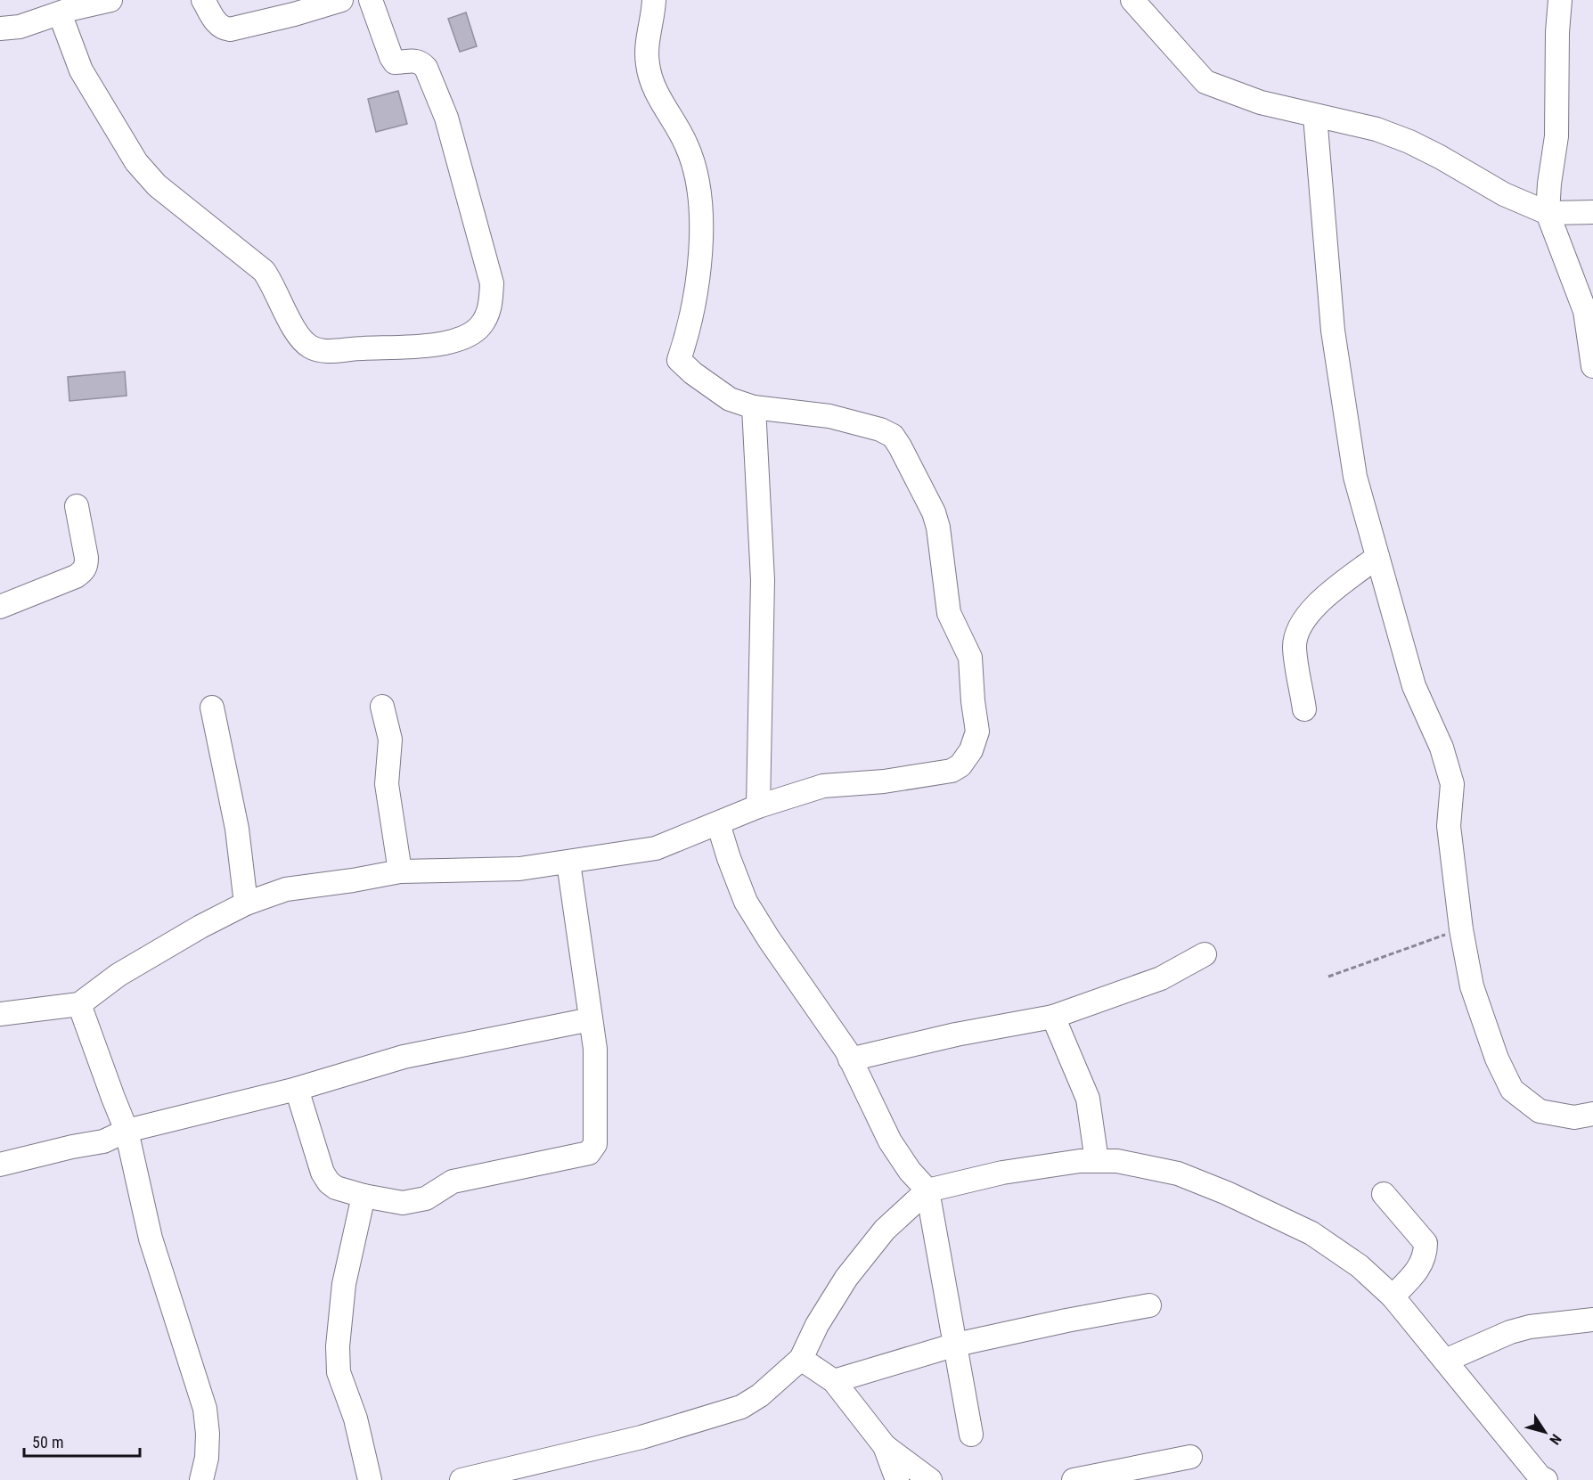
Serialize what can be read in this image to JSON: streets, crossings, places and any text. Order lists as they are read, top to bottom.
{
  "scale_bar": "50 m",
  "north": "bottom right"
}
